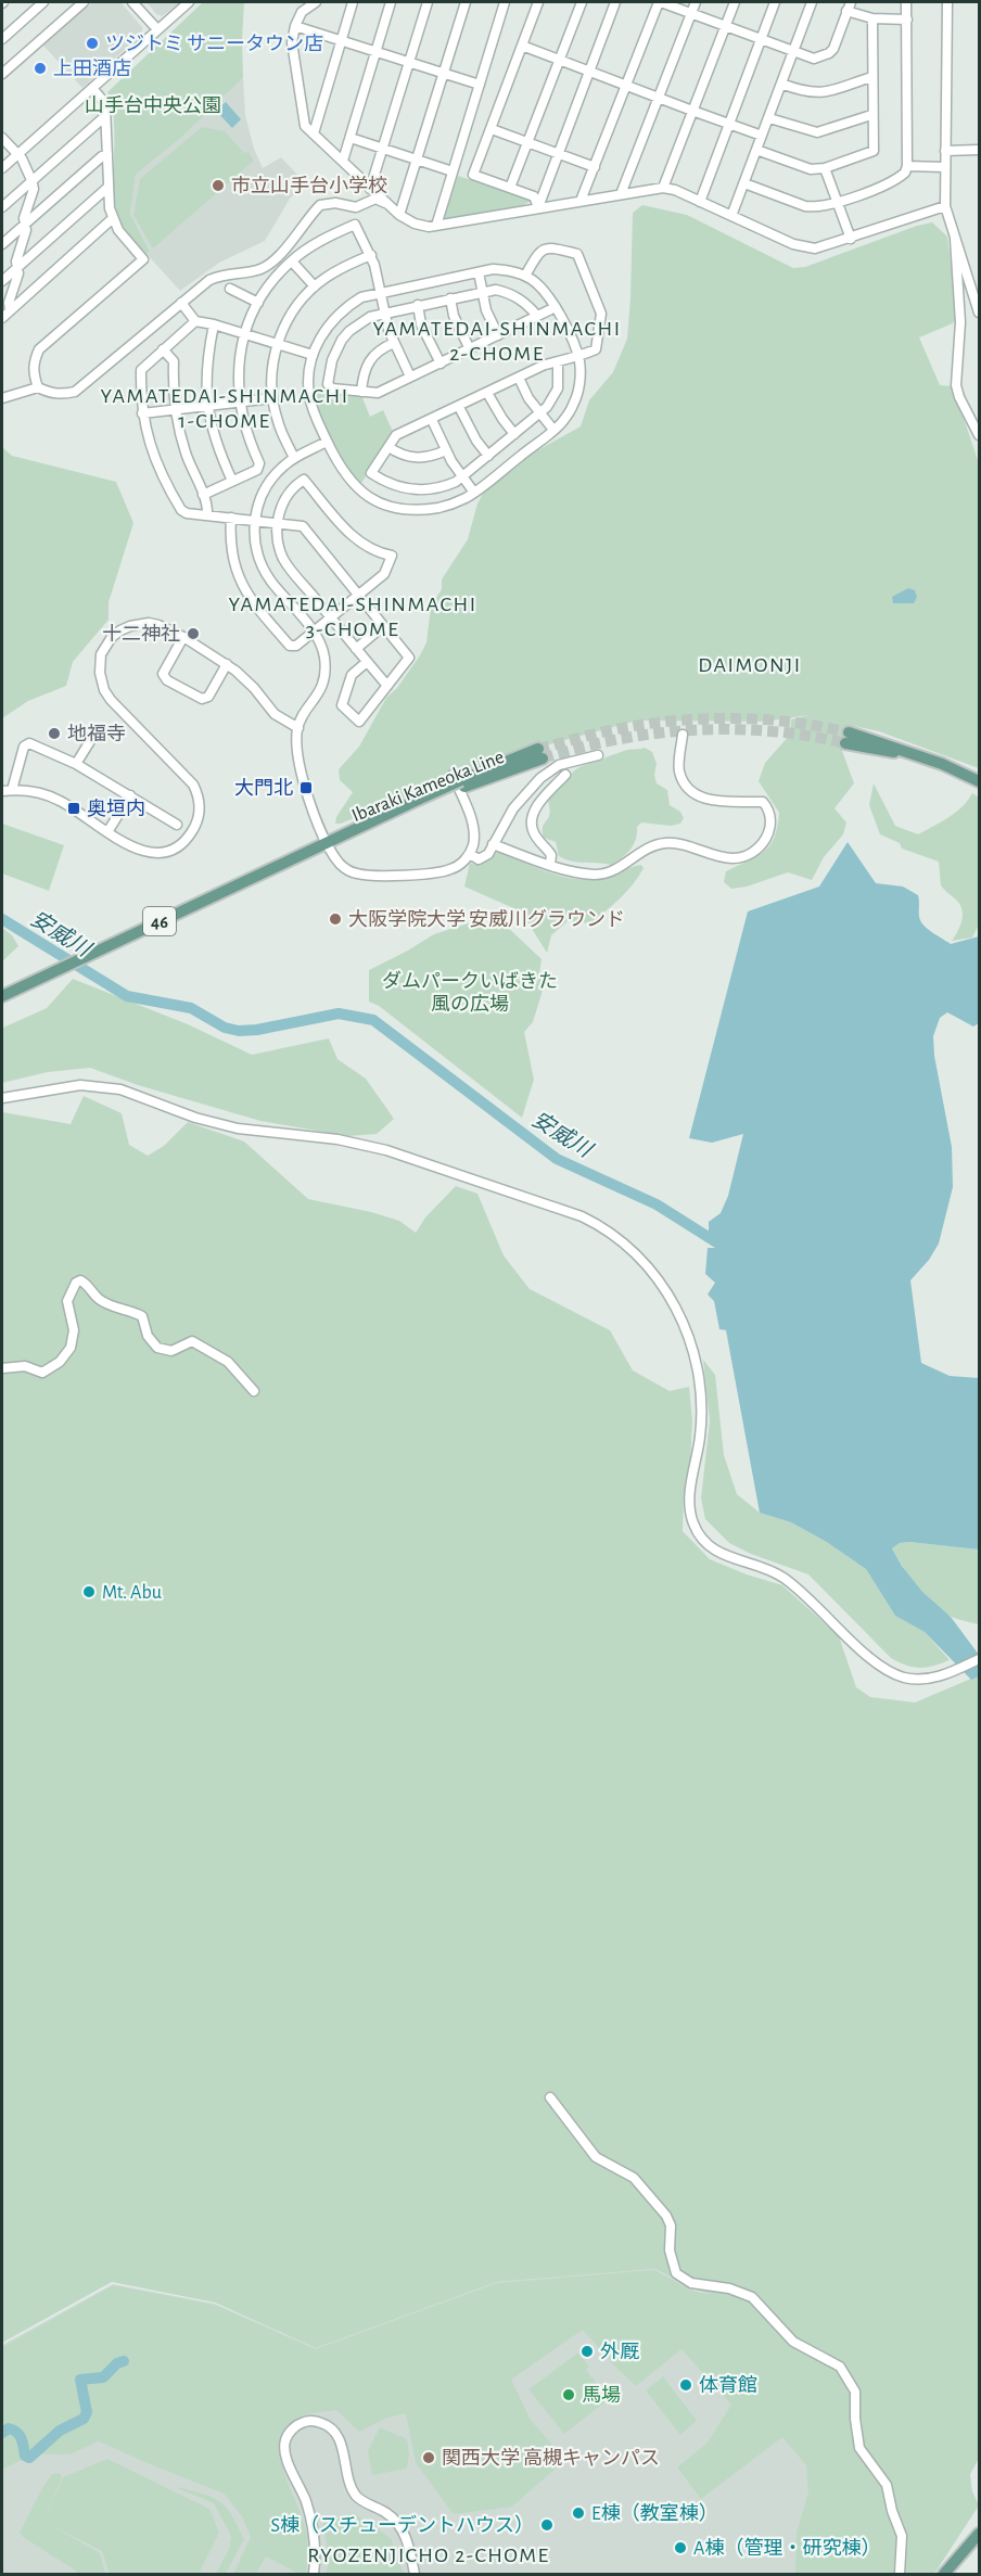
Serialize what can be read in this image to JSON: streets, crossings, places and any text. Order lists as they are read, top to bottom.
{
  "streets": {
    "main road": ["Ibaraki Kameoka Line", "46"]
  },
  "districts": [
    "YAMATEDAI-SHINMACHI 2-CHOME",
    "YAMATEDAI-SHINMACHI 1-CHOME",
    "YAMATEDAI-SHINMACHI 3-CHOME",
    "DAIMONJI",
    "RYOZENJICHO 2-CHOME"
  ],
  "water": ["安威川"],
  "parks": ["山手台中央公園", "ダムパークいばきた 風の広場"],
  "places": {
    "other": [
      "ツジトミ サニータウン店",
      "上田酒店",
      "市立山手台小学校",
      "十二神社",
      "地福寺",
      "大阪学院大学 安威川グラウンド",
      "Mt. Abu",
      "外厩",
      "体育館",
      "馬場",
      "関西大学 高槻キャンパス",
      "E棟（教室棟）",
      "S棟（スチューデントハウス）",
      "A棟（管理・研究棟）"
    ],
    "transit": ["大門北", "奥垣内"]
  }
}
